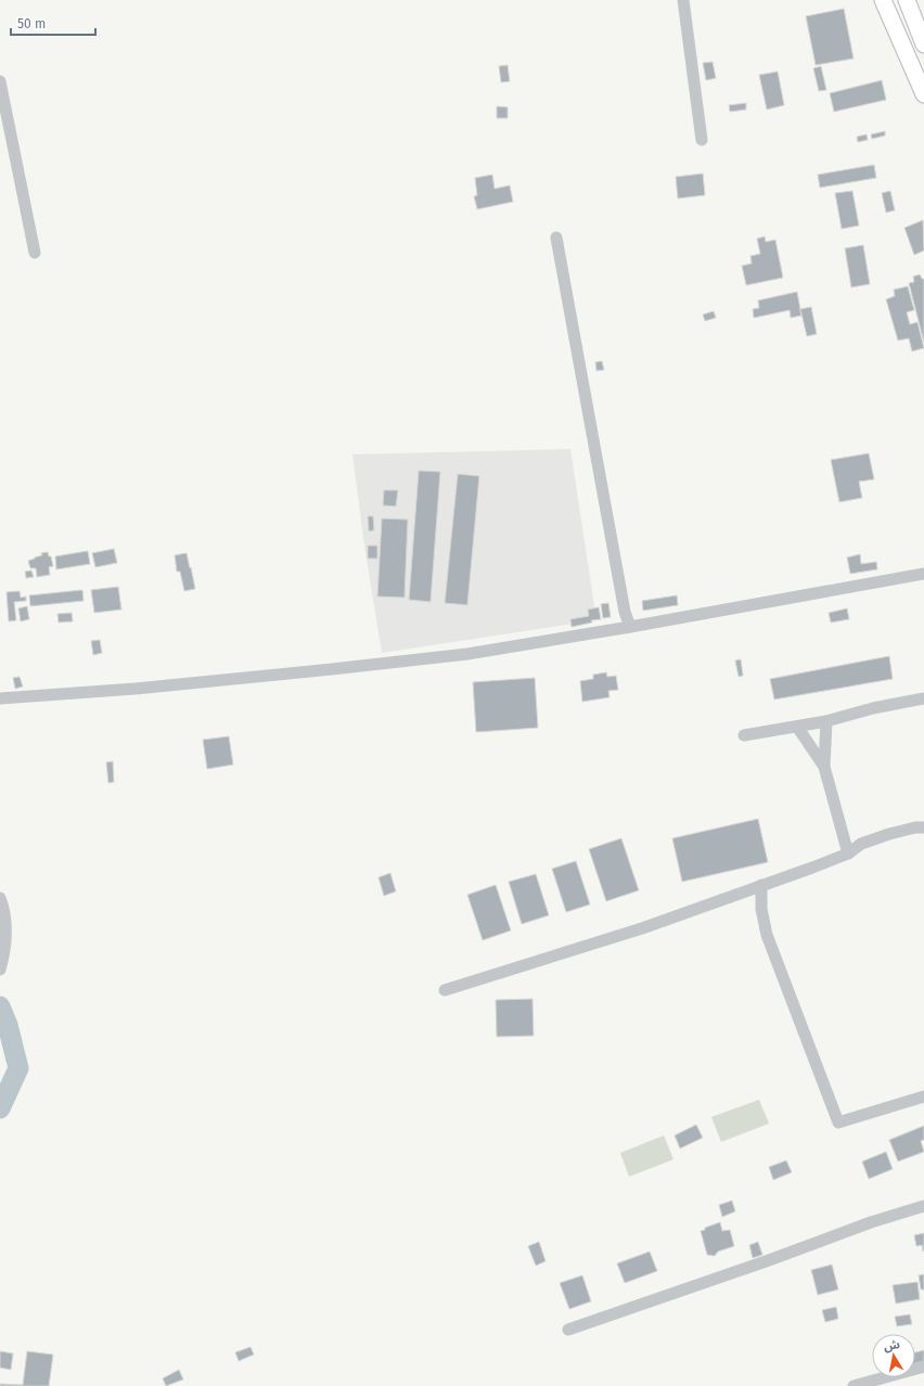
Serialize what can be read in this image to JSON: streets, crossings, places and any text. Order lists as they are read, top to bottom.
{
  "scale_bar": "50 m",
  "north": "top"
}
